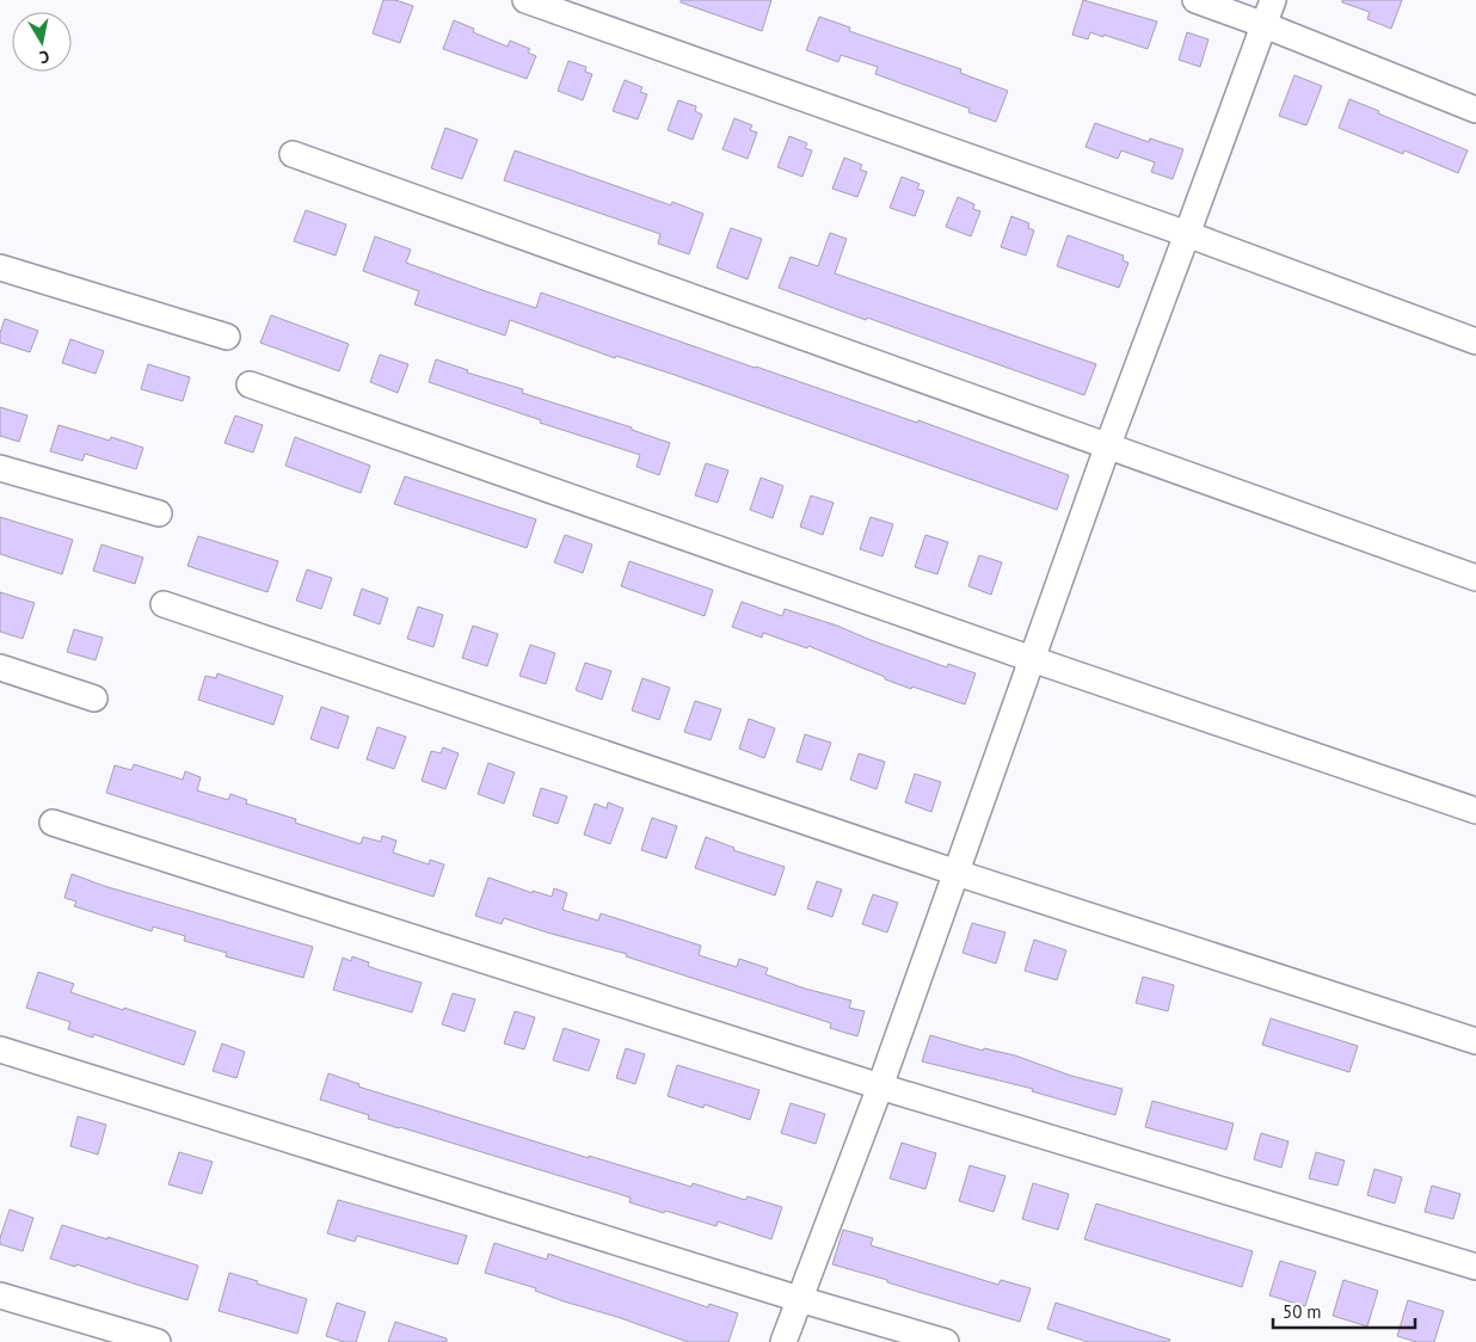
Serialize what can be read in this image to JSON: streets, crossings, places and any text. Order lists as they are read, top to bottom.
{
  "scale_bar": "50 m",
  "north": "bottom"
}
